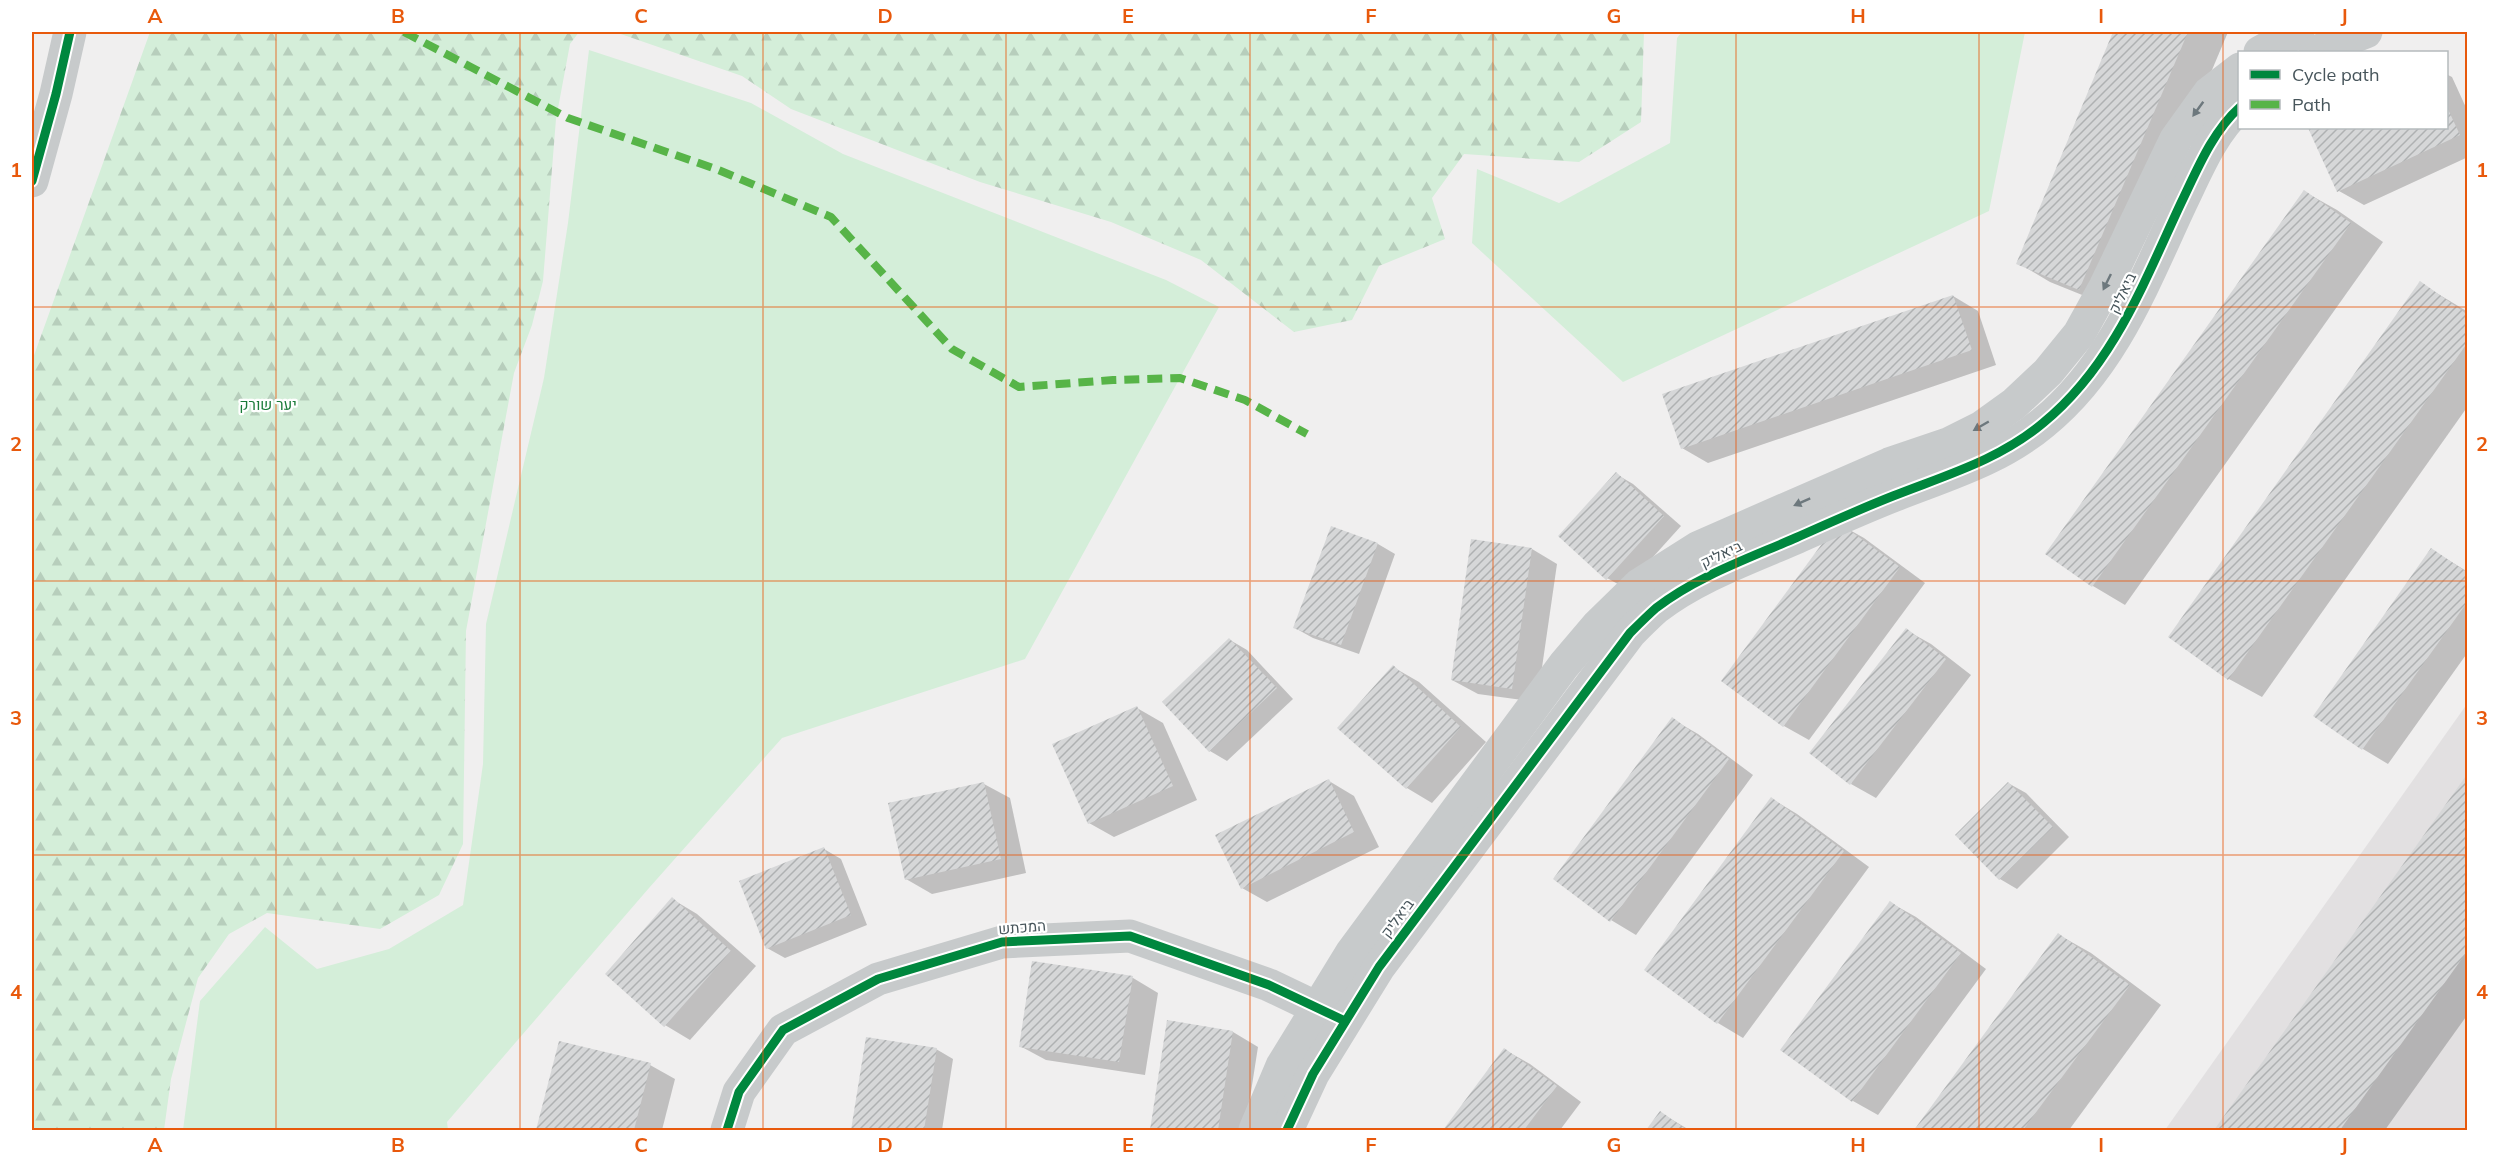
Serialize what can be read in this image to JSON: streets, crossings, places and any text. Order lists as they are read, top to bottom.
{
  "streets": {
    "street": ["ביאליק", "המכתש"]
  },
  "crossings": [
    ["ביאליק", "המכתש"]
  ],
  "parks": ["יער שורק"],
  "legend": ["Cycle path", "Path"],
  "grid": {
    "columns": [
      "A",
      "B",
      "C",
      "D",
      "E",
      "F",
      "G",
      "H",
      "I",
      "J"
    ],
    "rows": [
      "1",
      "2",
      "3",
      "4"
    ]
  }
}
